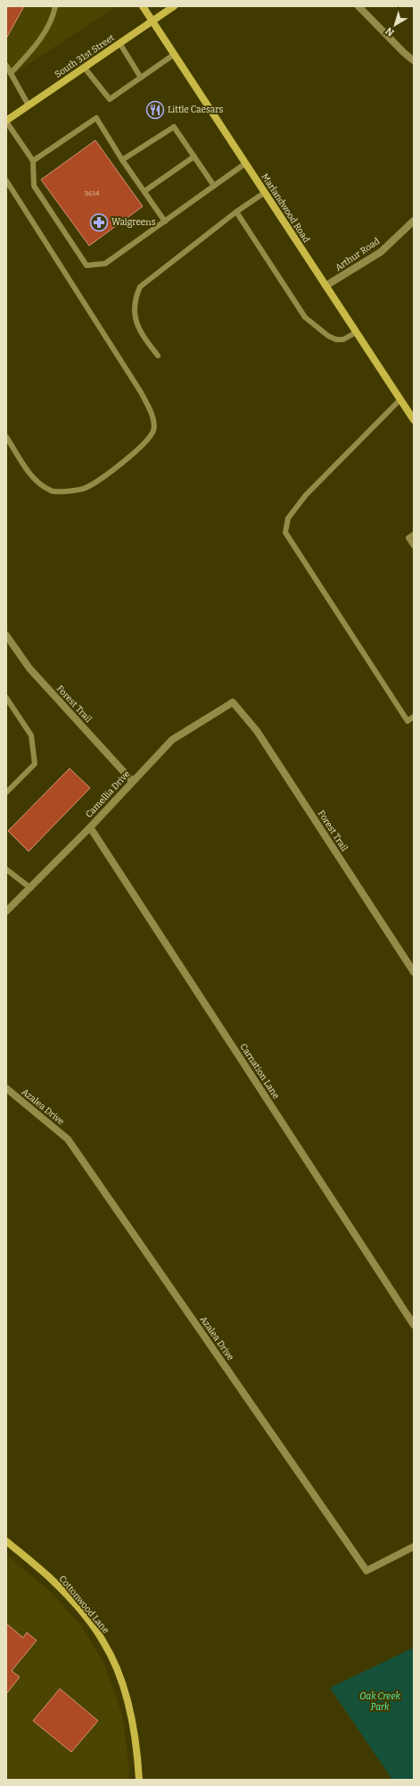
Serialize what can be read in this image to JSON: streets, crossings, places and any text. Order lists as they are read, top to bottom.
{
  "streets": {
    "street": [
      "South 31st Street",
      "Marlandwood Road",
      "Arthur Road",
      "Forest Trail",
      "Camellia Drive",
      "Carnation Lane",
      "Azalea Drive",
      "Cottonwood Lane"
    ]
  },
  "crossings": [
    ["South 31st Street", "Marlandwood Road"],
    ["Marlandwood Road", "Arthur Road"],
    ["Forest Trail", "Camellia Drive"],
    ["Camellia Drive", "Carnation Lane"]
  ],
  "parks": ["Oak Creek Park"],
  "places": {
    "restaurant": ["Little Caesars"],
    "pharmacy": ["Walgreens"]
  },
  "house_numbers": ["3614"],
  "north": "bottom left"
}
